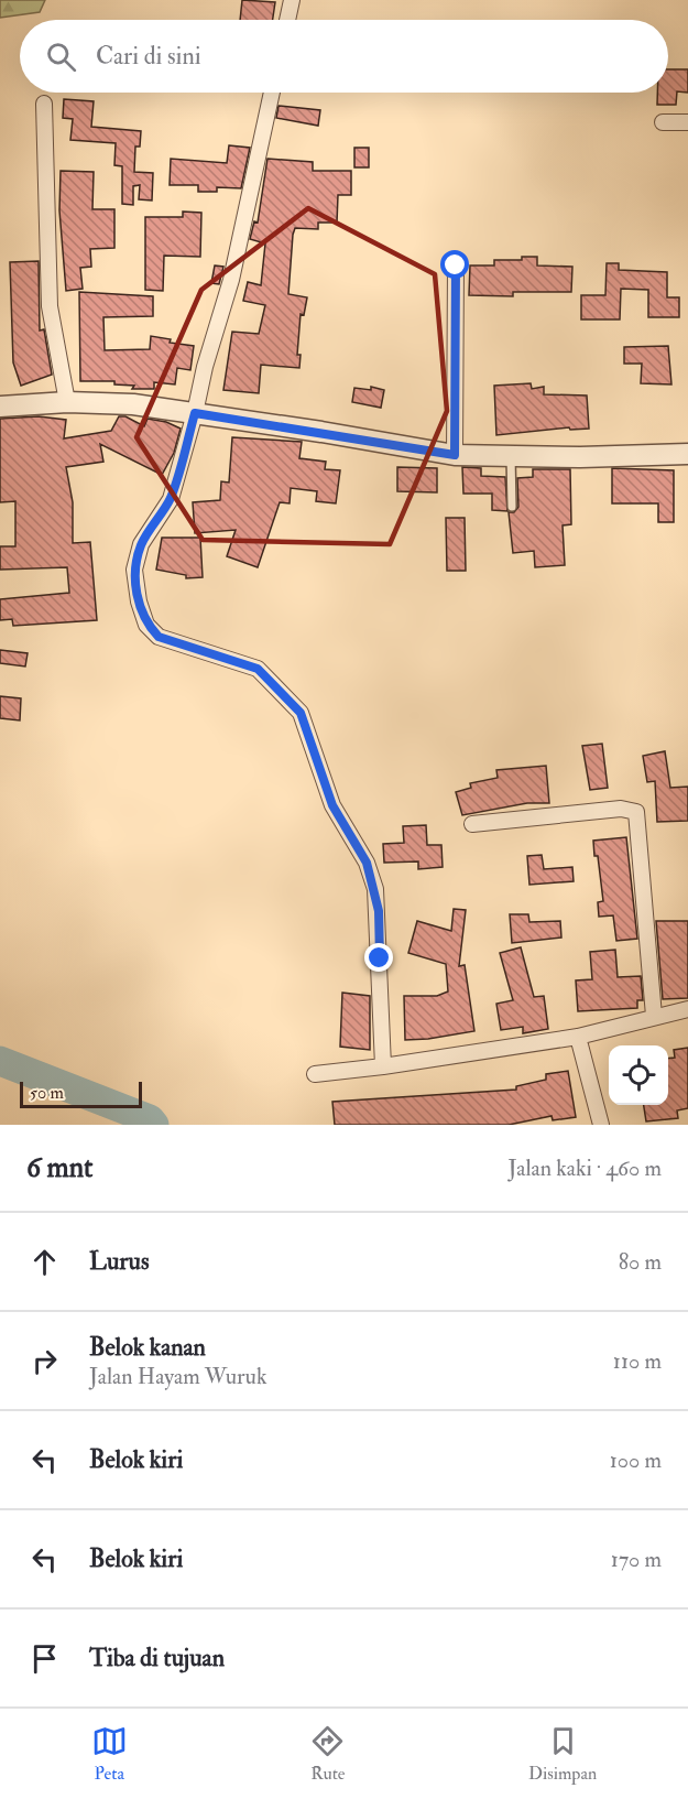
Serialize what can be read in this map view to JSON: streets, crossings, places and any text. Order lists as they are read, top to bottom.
{
  "scale_bar": "50 m",
  "page": {
    "search": "Cari di sini",
    "scale": "50 m",
    "heading": ["6 mnt", "Jalan kaki · 460 m"],
    "list": [
      ["Lurus", "80 m"],
      ["Belok kanan", "Jalan Hayam Wuruk", "110 m"],
      ["Belok kiri", "100 m"],
      ["Belok kiri", "170 m"],
      "Tiba di tujuan"
    ],
    "nav": ["Peta", "Rute", "Disimpan"]
  }
}
